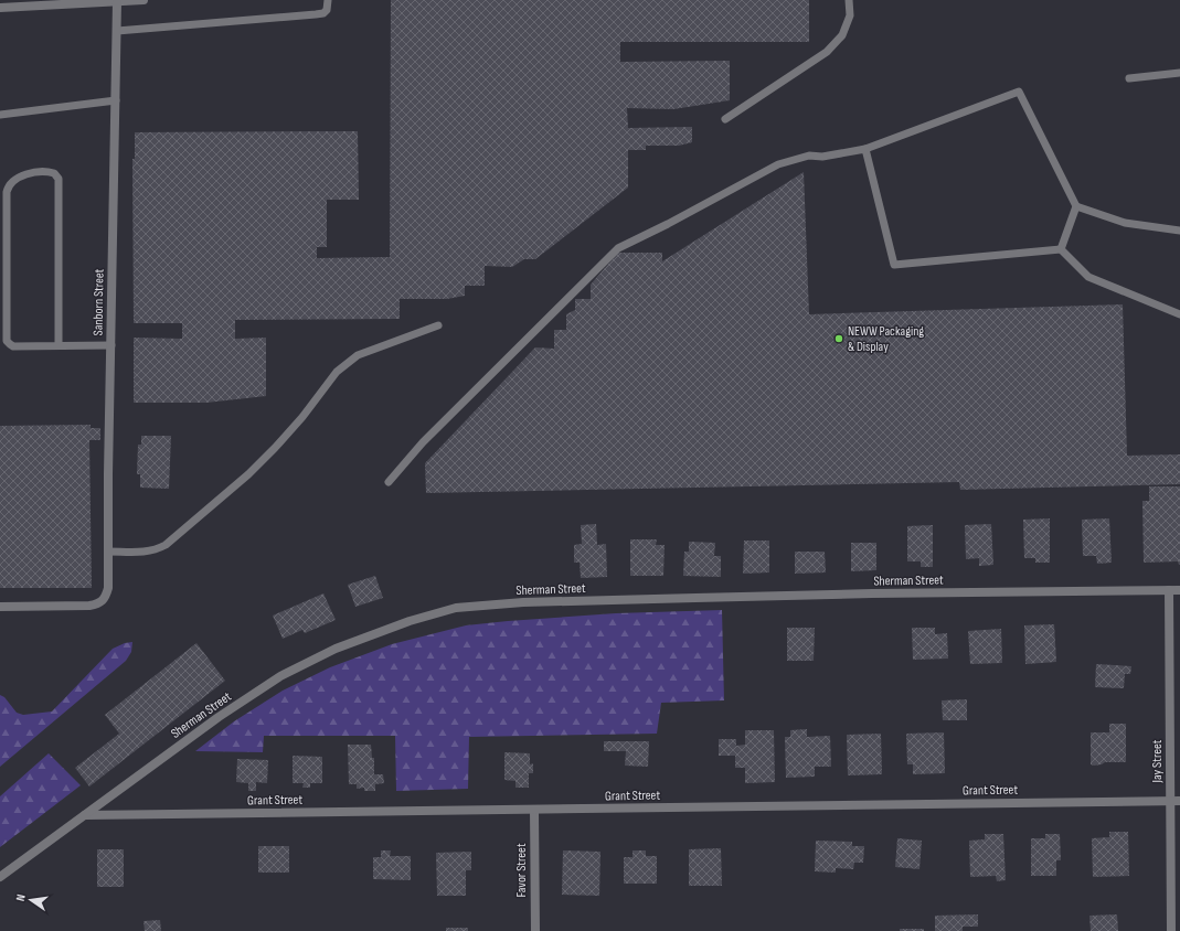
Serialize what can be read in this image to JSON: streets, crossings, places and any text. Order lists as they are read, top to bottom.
{
  "streets": {
    "street": [
      "Sanborn Street",
      "Sherman Street",
      "Jay Street",
      "Grant Street",
      "Favor Street"
    ]
  },
  "crossings": [
    ["Sherman Street", "Jay Street"],
    ["Sherman Street", "Grant Street"],
    ["Jay Street", "Grant Street"],
    ["Grant Street", "Favor Street"]
  ],
  "places": ["NEWW Packaging & Display"],
  "north": "left"
}
